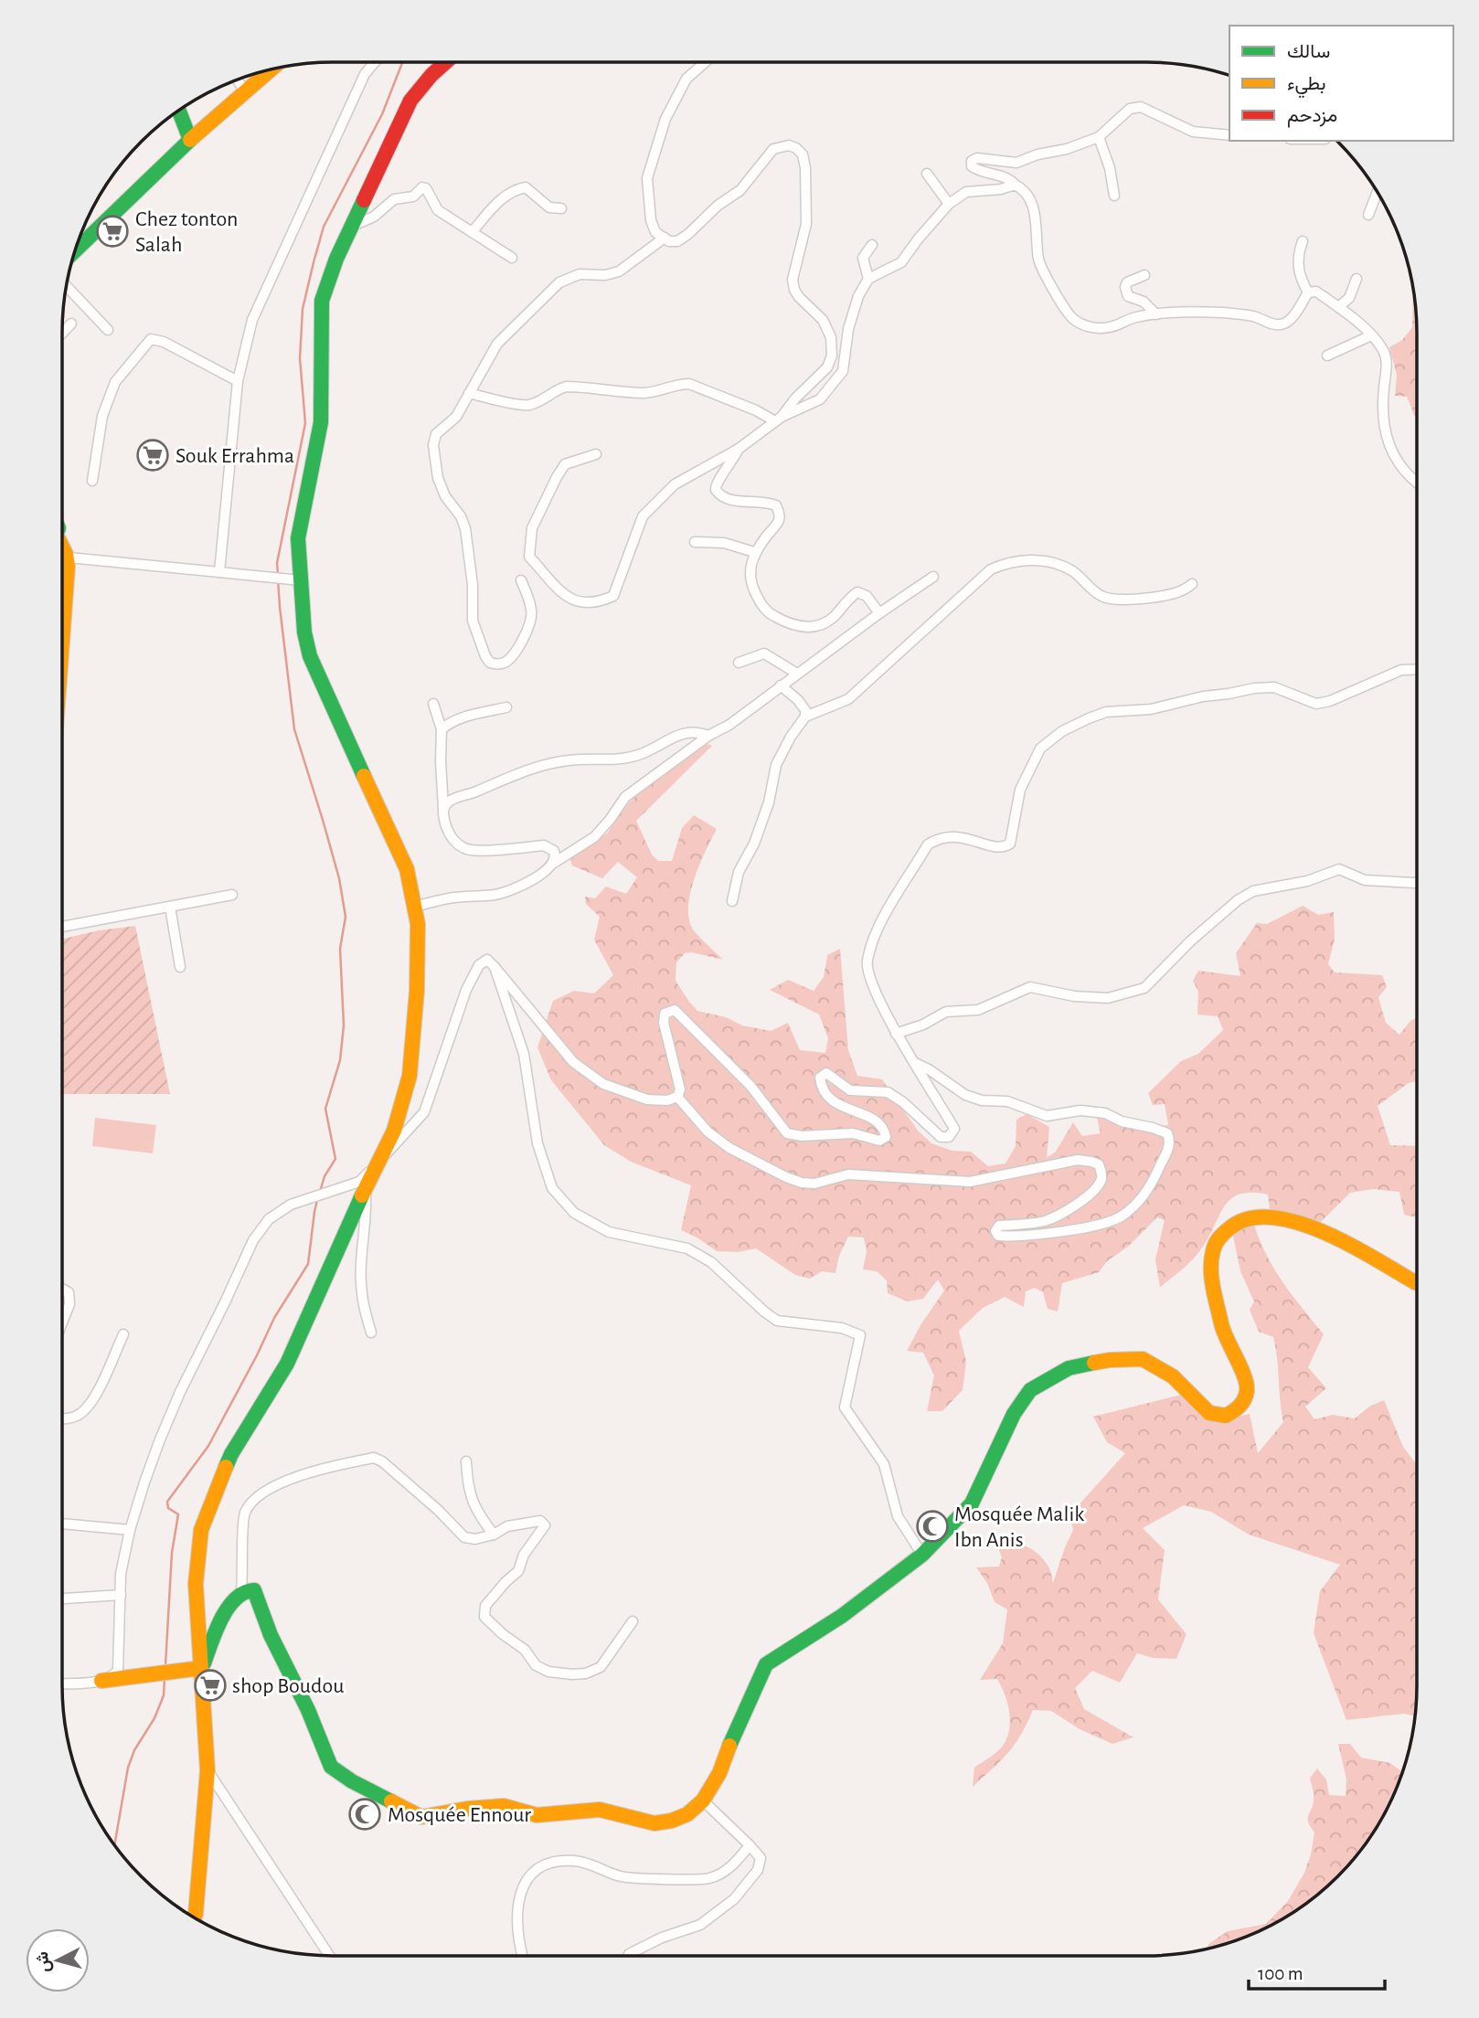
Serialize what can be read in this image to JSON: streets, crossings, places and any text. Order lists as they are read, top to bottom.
{
  "places": {
    "supermarket": ["Chez tonton Salah", "Souk Errahma", "shop Boudou"],
    "mosque": ["Mosquée Malik Ibn Anis", "Mosquée Ennour"]
  },
  "legend": ["سالك", "بطيء", "مزدحم"],
  "scale_bar": "100 m",
  "north": "left"
}
